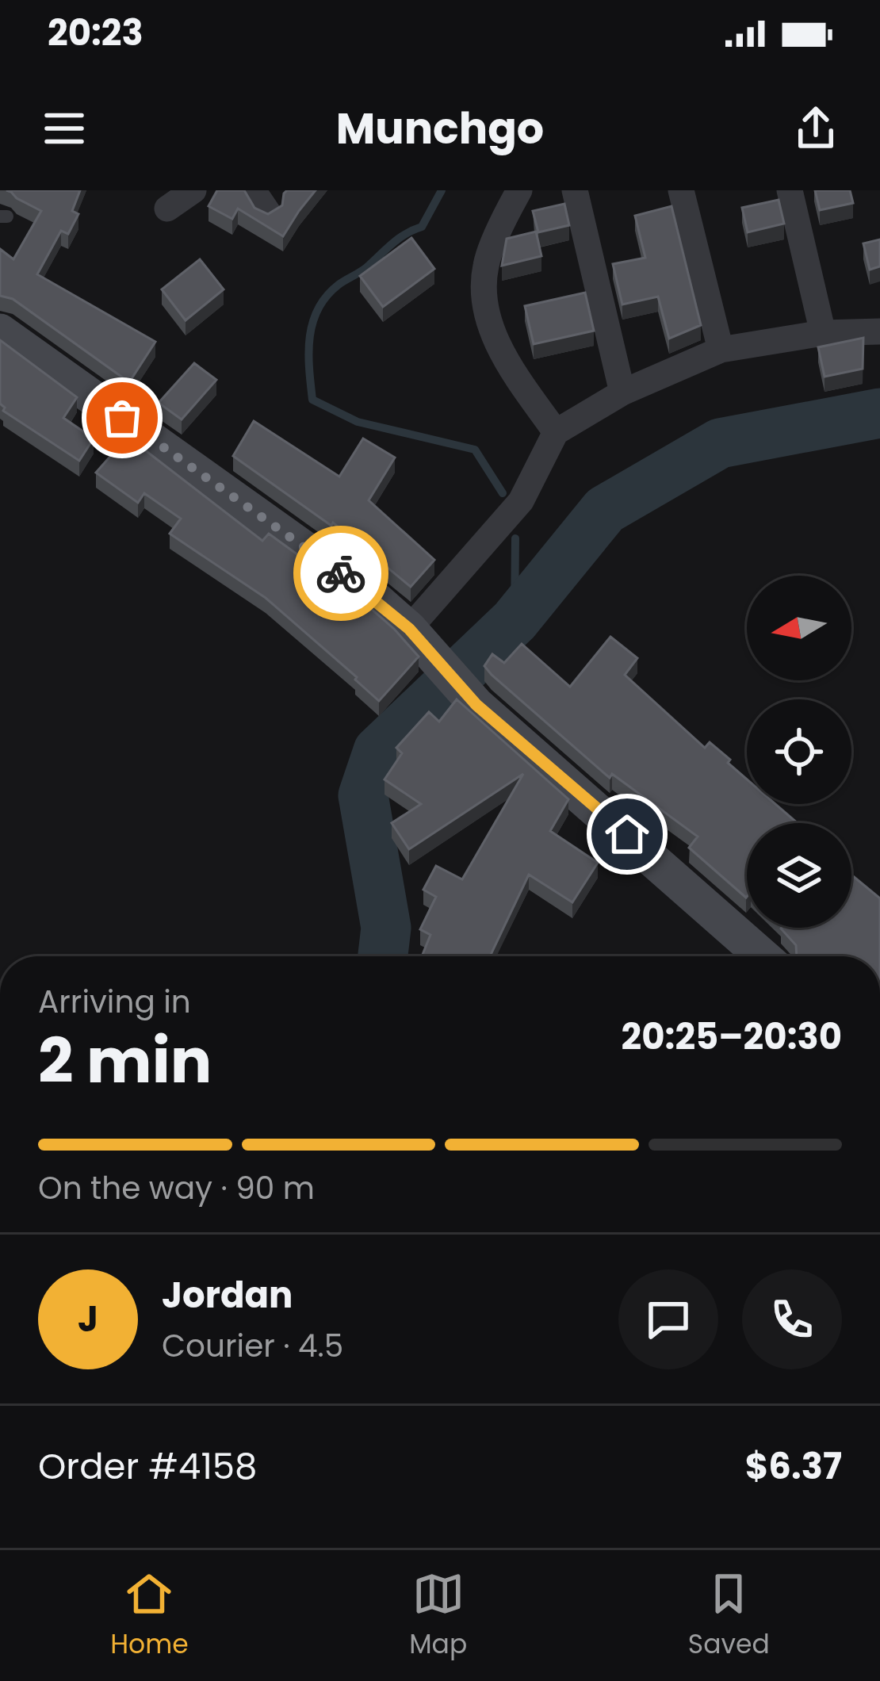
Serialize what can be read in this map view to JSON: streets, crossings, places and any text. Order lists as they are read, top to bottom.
{
  "north": "left",
  "page": {
    "status": "20:23",
    "header": "Munchgo",
    "heading": ["2 min", "Arriving in", "20:25–20:30"],
    "panel": [
      "Jordan",
      "Courier · 4.5",
      "Order #4158",
      "$6.37"
    ],
    "bar": "On the way · 90 m",
    "round": "J",
    "tabs": ["Home", "Map", "Saved"]
  }
}
